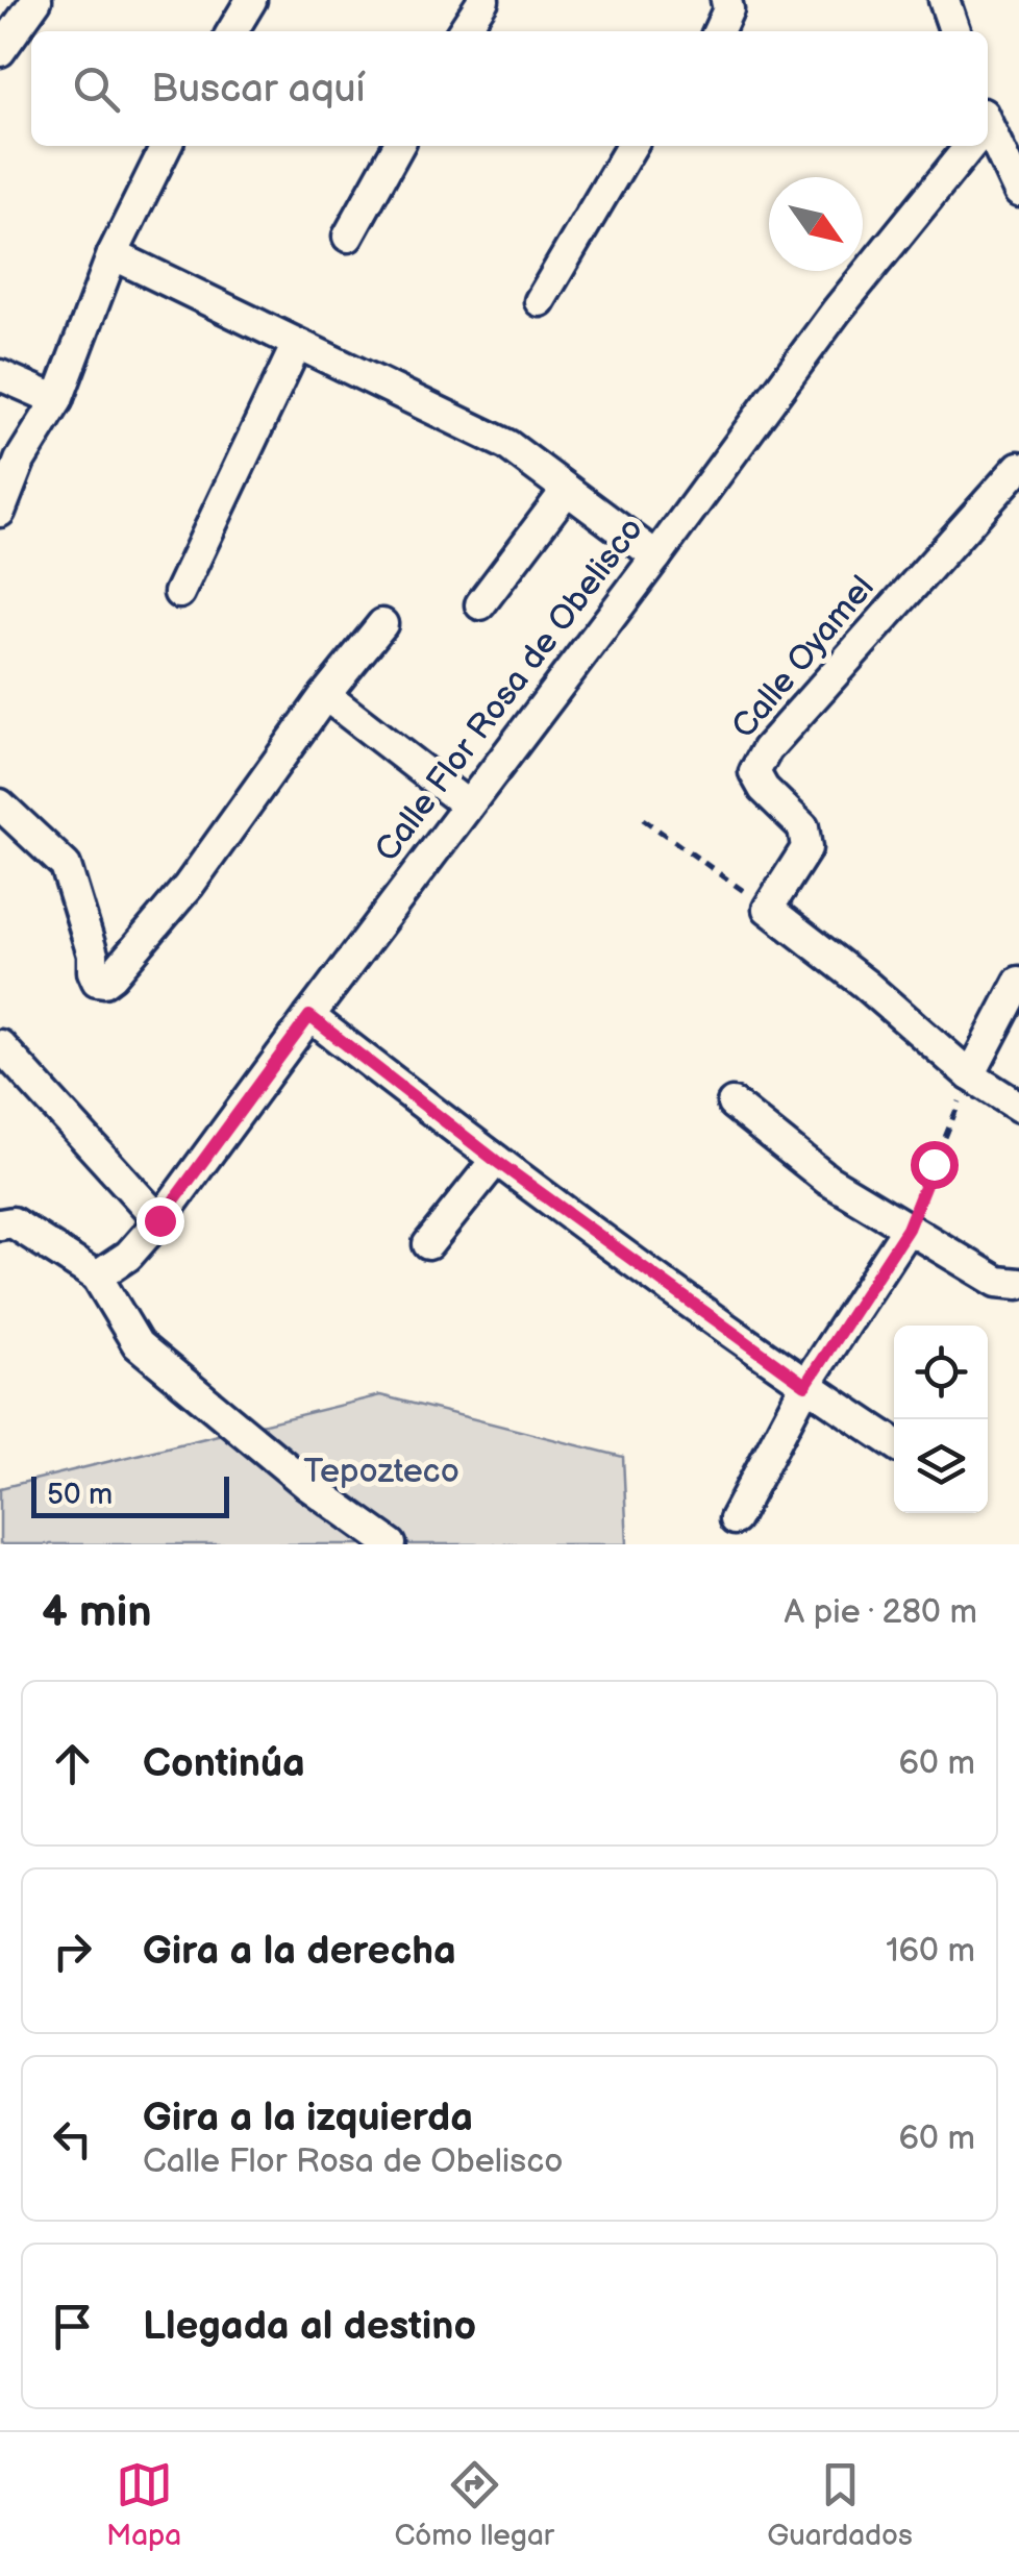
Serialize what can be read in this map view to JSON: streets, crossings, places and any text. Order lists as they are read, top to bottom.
{
  "streets": {
    "street": ["Calle Oyamel", "Calle Flor Rosa de Obelisco"]
  },
  "parks": ["Tepozteco"],
  "scale_bar": "50 m",
  "north": "bottom right",
  "page": {
    "search": "Buscar aquí",
    "scale": "50 m",
    "heading": ["4 min", "A pie · 280 m"],
    "list": [
      ["Continúa", "60 m"],
      ["Gira a la derecha", "160 m"],
      ["Gira a la izquierda", "Calle Flor Rosa de Obelisco", "60 m"],
      "Llegada al destino"
    ],
    "nav": ["Mapa", "Cómo llegar", "Guardados"]
  }
}
